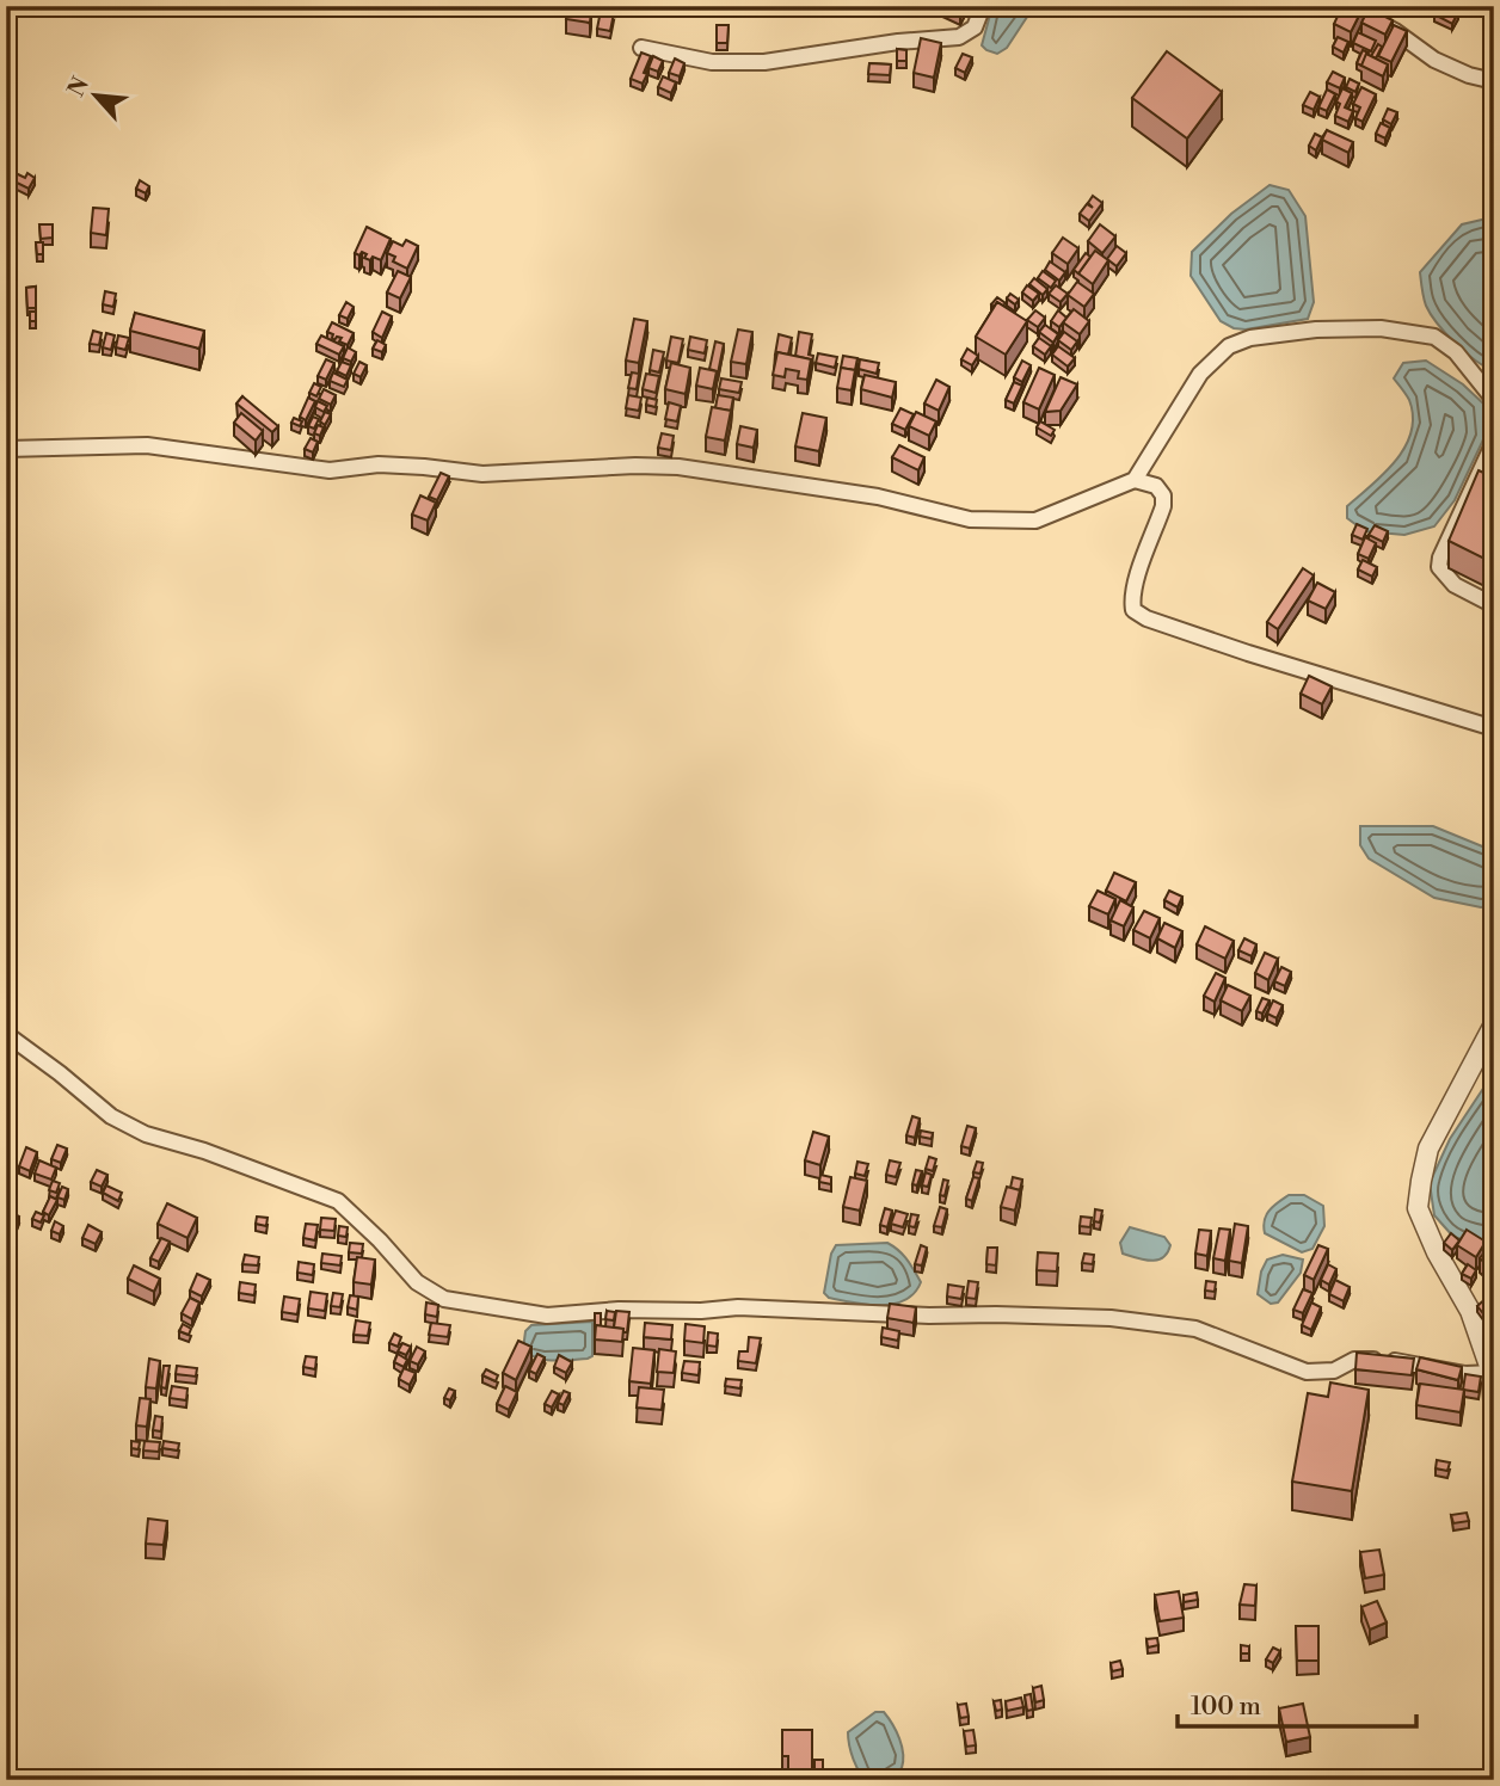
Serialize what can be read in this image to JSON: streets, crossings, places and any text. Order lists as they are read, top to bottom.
{
  "scale_bar": "100 m",
  "north": "top left"
}
